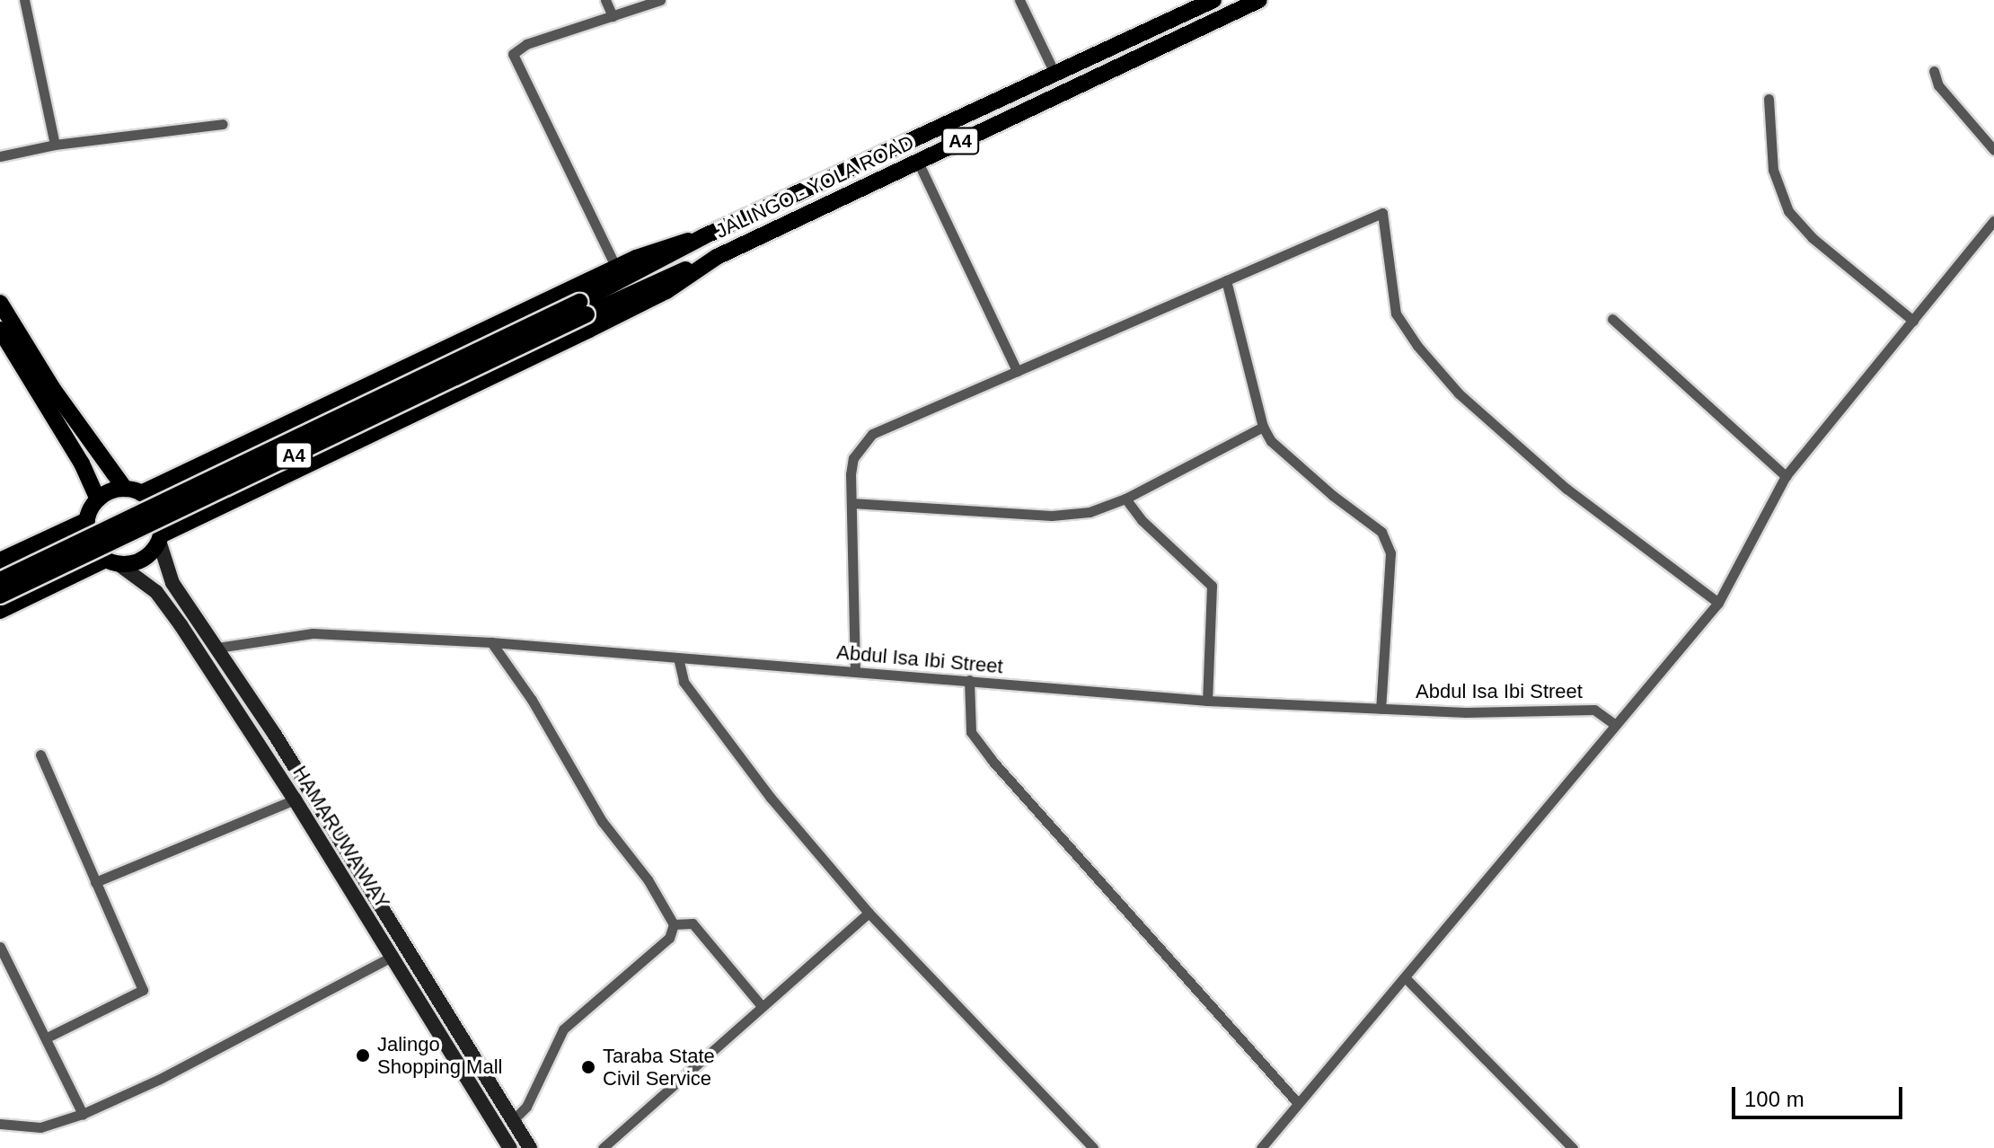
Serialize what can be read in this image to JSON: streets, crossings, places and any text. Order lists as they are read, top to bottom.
{
  "streets": {
    "main road": ["A4", "JALINGO - YOLA ROAD", "HAMARUWA WAY"],
    "street": ["Abdul Isa Ibi Street"]
  },
  "crossings": [
    ["A4", "JALINGO - YOLA ROAD"],
    ["A4", "HAMARUWA WAY"],
    ["JALINGO - YOLA ROAD", "HAMARUWA WAY"]
  ],
  "places": ["Jalingo Shopping Mall", "Taraba State Civil Service"],
  "scale_bar": "100 m"
}
